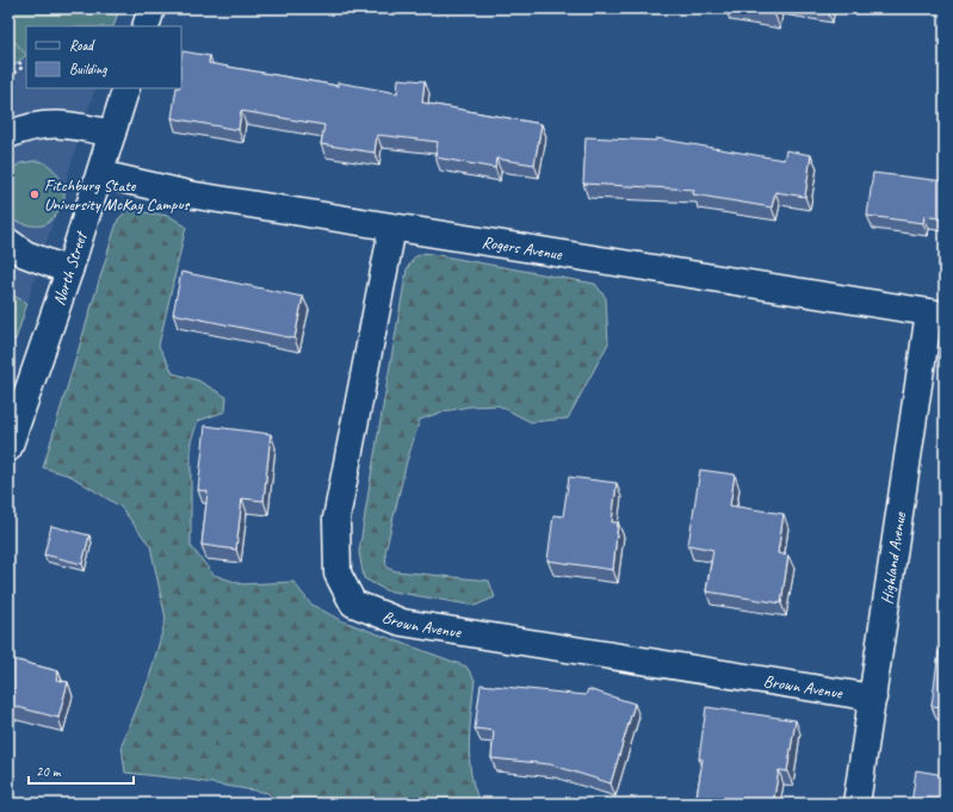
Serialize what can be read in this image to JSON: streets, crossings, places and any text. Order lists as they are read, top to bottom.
{
  "streets": {
    "street": [
      "Rogers Avenue",
      "North Street",
      "Highland Avenue",
      "Brown Avenue"
    ]
  },
  "crossings": [
    ["Rogers Avenue", "North Street"],
    ["Rogers Avenue", "Highland Avenue"],
    ["Rogers Avenue", "Brown Avenue"],
    ["Highland Avenue", "Brown Avenue"]
  ],
  "places": ["Fitchburg State University McKay Campus"],
  "legend": ["Road", "Building"],
  "scale_bar": "20 m"
}
